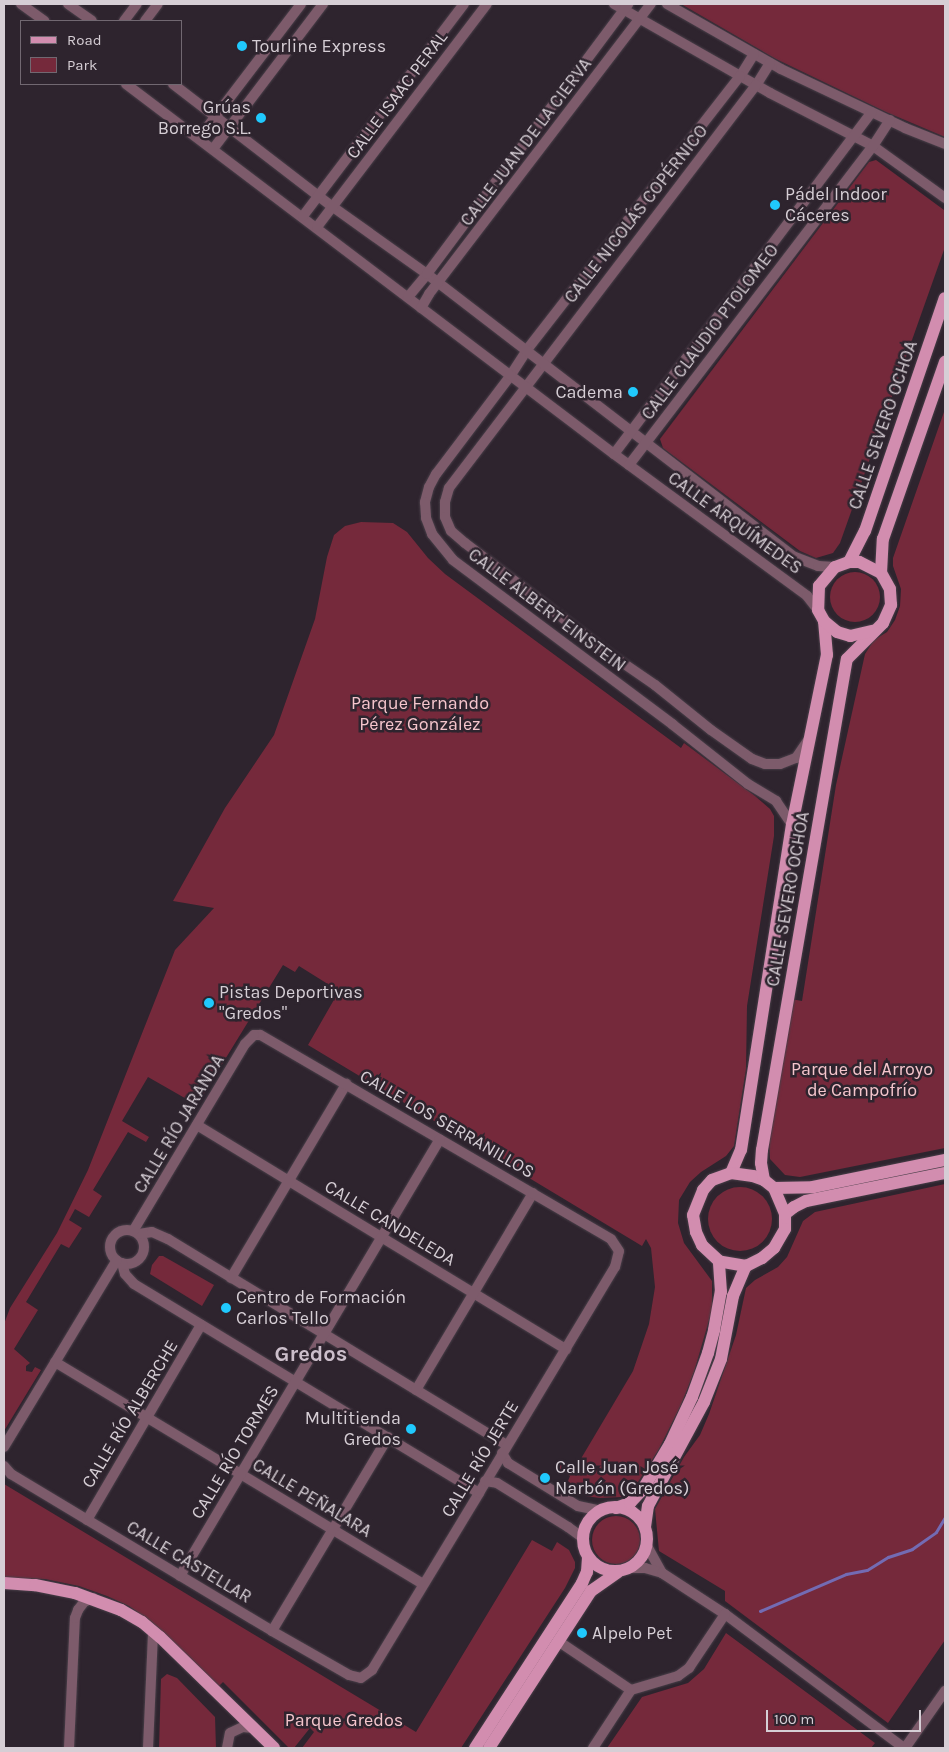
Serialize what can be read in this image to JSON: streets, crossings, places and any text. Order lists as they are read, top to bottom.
{
  "streets": {
    "main road": ["CALLE SEVERO OCHOA"],
    "street": [
      "CALLE ISAAC PERAL",
      "CALLE JUAN DE LA CIERVA",
      "CALLE NICOLÁS COPÉRNICO",
      "CALLE CLAUDIO PTOLOMEO",
      "CALLE ARQUÍMEDES",
      "CALLE ALBERT EINSTEIN",
      "CALLE RÍO JARANDA",
      "CALLE LOS SERRANILLOS",
      "CALLE CANDELEDA",
      "CALLE RÍO ALBERCHE",
      "CALLE RÍO TORMES",
      "CALLE RÍO JERTE",
      "CALLE PEÑALARA",
      "CALLE CASTELLAR"
    ]
  },
  "crossings": [
    ["CALLE ISAAC PERAL", "CALLE ARQUÍMEDES"],
    ["CALLE JUAN DE LA CIERVA", "CALLE ARQUÍMEDES"],
    ["CALLE NICOLÁS COPÉRNICO", "CALLE ARQUÍMEDES"],
    ["CALLE CLAUDIO PTOLOMEO", "CALLE ARQUÍMEDES"],
    ["CALLE SEVERO OCHOA", "CALLE ARQUÍMEDES"],
    ["CALLE SEVERO OCHOA", "CALLE ALBERT EINSTEIN"],
    ["CALLE ARQUÍMEDES", "CALLE ALBERT EINSTEIN"],
    ["CALLE RÍO JARANDA", "CALLE LOS SERRANILLOS"],
    ["CALLE RÍO JARANDA", "CALLE CANDELEDA"],
    ["CALLE LOS SERRANILLOS", "CALLE RÍO TORMES"],
    ["CALLE LOS SERRANILLOS", "CALLE RÍO JERTE"],
    ["CALLE CANDELEDA", "CALLE RÍO TORMES"],
    ["CALLE CANDELEDA", "CALLE RÍO JERTE"],
    ["CALLE RÍO ALBERCHE", "CALLE PEÑALARA"],
    ["CALLE RÍO ALBERCHE", "CALLE CASTELLAR"],
    ["CALLE RÍO TORMES", "CALLE PEÑALARA"],
    ["CALLE RÍO TORMES", "CALLE CASTELLAR"],
    ["CALLE RÍO JERTE", "CALLE PEÑALARA"],
    ["CALLE RÍO JERTE", "CALLE CASTELLAR"]
  ],
  "districts": ["Gredos"],
  "parks": ["Parque Fernando Pérez González", "Parque del Arroyo de Campofrío", "Parque Gredos"],
  "places": [
    "Tourline Express",
    "Grúas Borrego S.L.",
    "Pádel Indoor Cáceres",
    "Cadema",
    "Pistas Deportivas \"Gredos\"",
    "Centro de Formación Carlos Tello",
    "Multitienda Gredos",
    "Calle Juan José Narbón (Gredos)",
    "Alpelo Pet"
  ],
  "legend": ["Road", "Park"],
  "scale_bar": "100 m"
}
